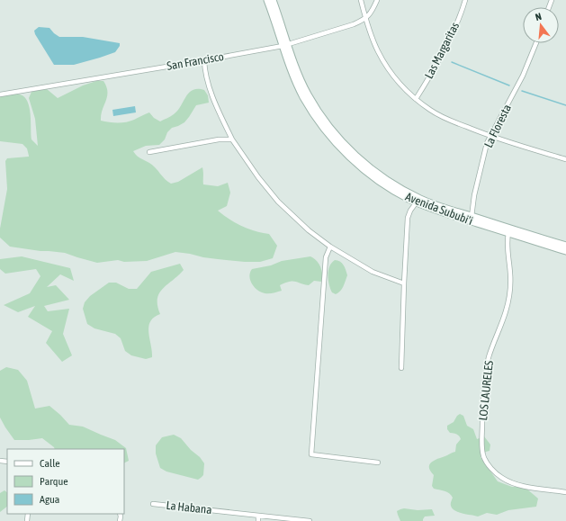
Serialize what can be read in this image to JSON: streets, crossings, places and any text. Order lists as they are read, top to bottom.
{
  "streets": {
    "street": [
      "Las Margaritas",
      "San Francisco",
      "La Floresta",
      "Avenida Sububi'i",
      "LOS LAURELES",
      "La Habana"
    ]
  },
  "crossings": [
    ["San Francisco", "Avenida Sububi'i"],
    ["La Floresta", "Avenida Sububi'i"],
    ["Avenida Sububi'i", "LOS LAURELES"]
  ],
  "legend": ["Calle", "Parque", "Agua"],
  "north": "top"
}
